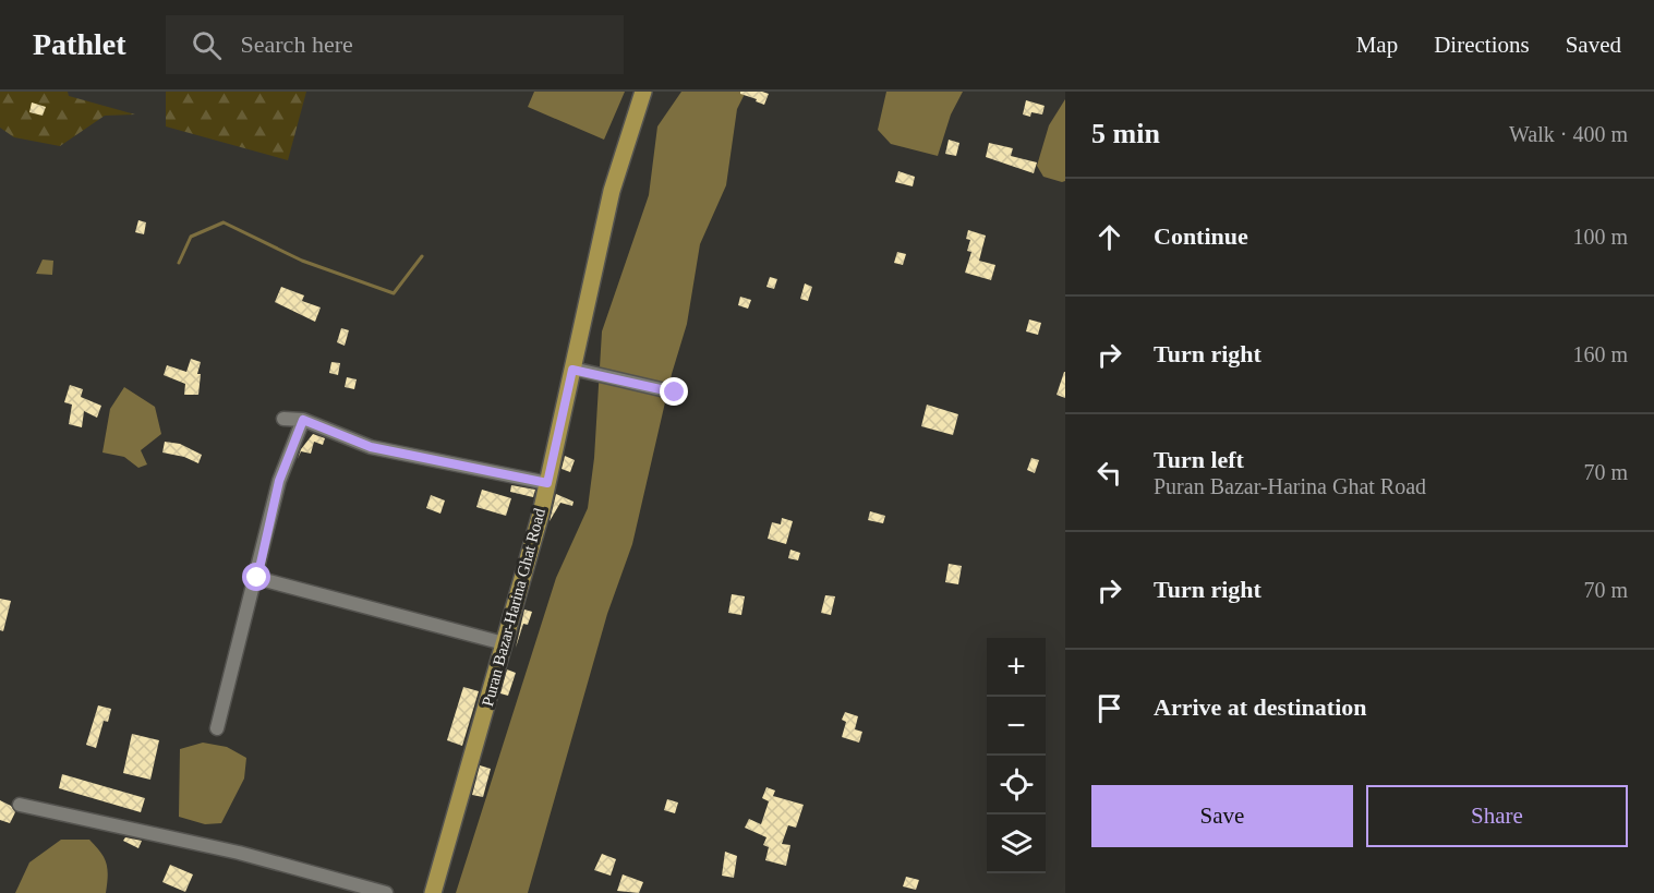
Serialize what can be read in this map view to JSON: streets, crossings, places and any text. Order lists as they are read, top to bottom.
{
  "streets": {
    "main road": ["Puran Bazar-Harina Ghat Road"]
  },
  "page": {
    "header": "Pathlet",
    "search": "Search here",
    "nav": ["Map", "Directions", "Saved"],
    "heading": ["5 min", "Walk · 400 m"],
    "list": [
      ["Continue", "100 m"],
      ["Turn right", "160 m"],
      ["Turn left", "Puran Bazar-Harina Ghat Road", "70 m"],
      ["Turn right", "70 m"],
      "Arrive at destination"
    ],
    "map_buttons": ["+", "−"],
    "buttons": ["Save", "Share"]
  }
}
